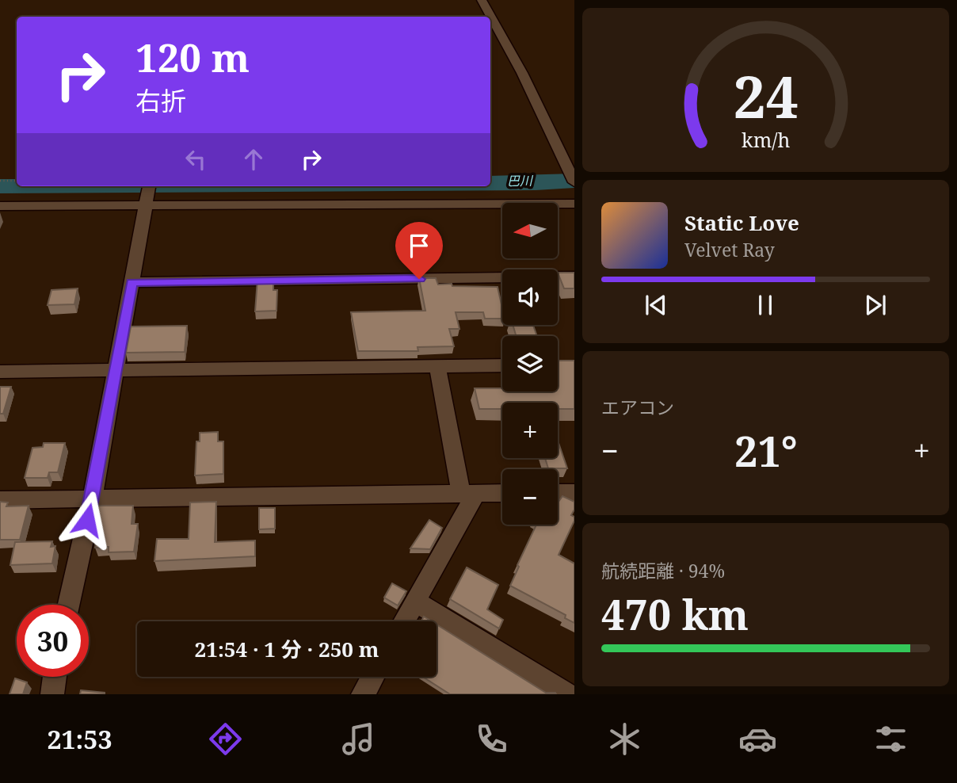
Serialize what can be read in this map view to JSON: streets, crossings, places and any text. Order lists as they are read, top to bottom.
{
  "water": ["巴川"],
  "north": "left",
  "page": {
    "turn": ["120 m", "右折"],
    "song": ["Static Love", "Velvet Ray"],
    "map_buttons": ["+", "−"],
    "tile": [
      "エアコン",
      ["航続距離 · 94%", "470 km"]
    ],
    "heat": ["−", "21°", "+"],
    "limit": "30",
    "trip": "21:54 · 1 分 · 250 m",
    "tabs": "21:53",
    "gauge": ["24", "km/h"]
  }
}
